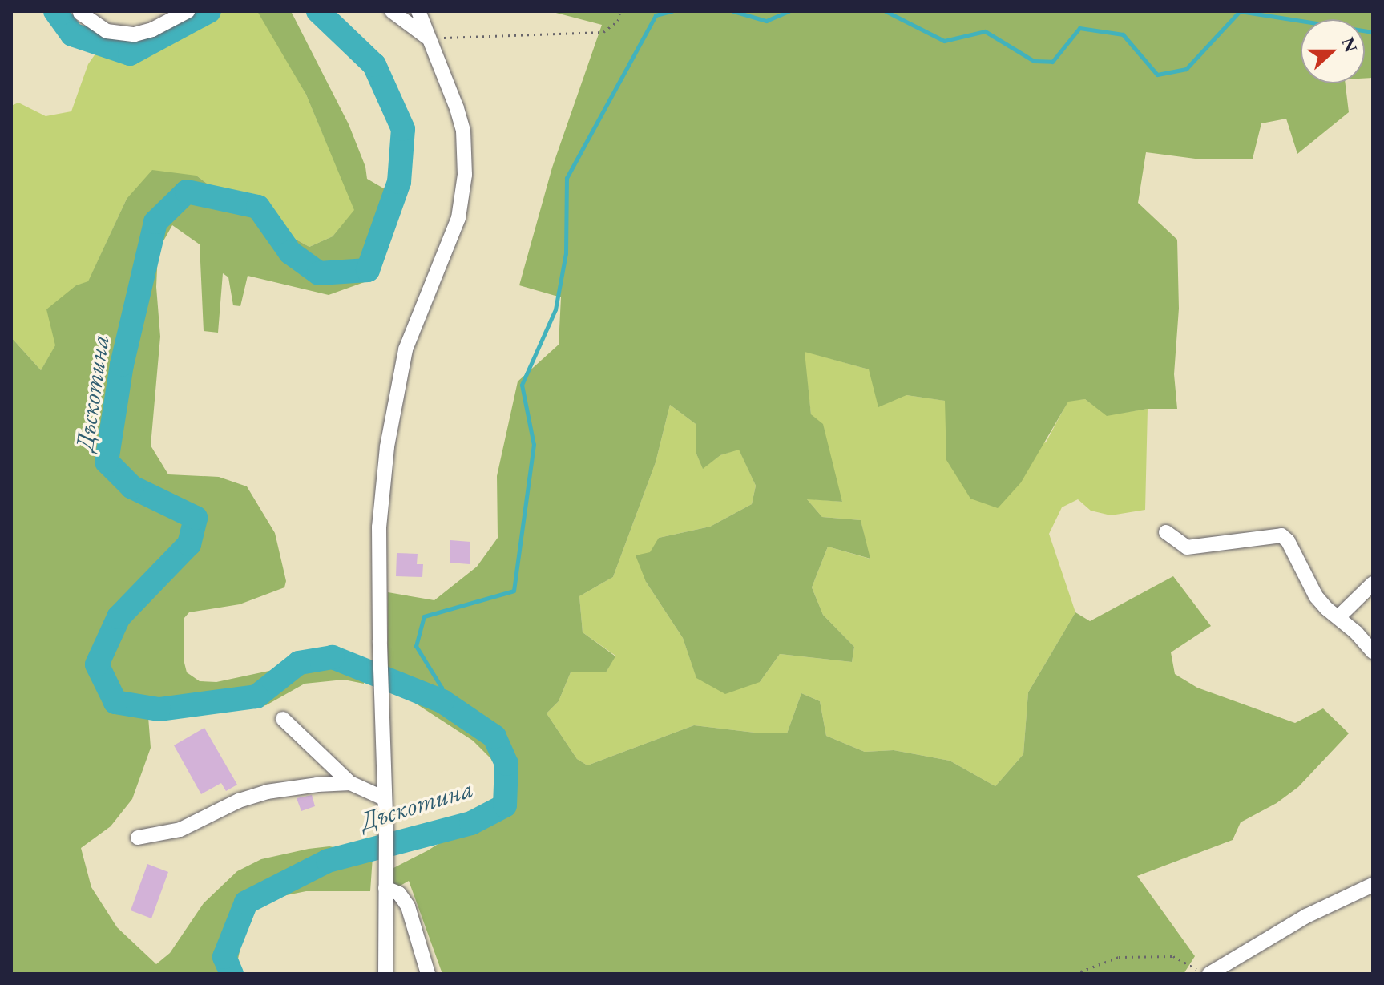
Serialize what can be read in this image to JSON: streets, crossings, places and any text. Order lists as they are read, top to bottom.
{
  "water": ["Дъскотина"],
  "north": "right"
}
